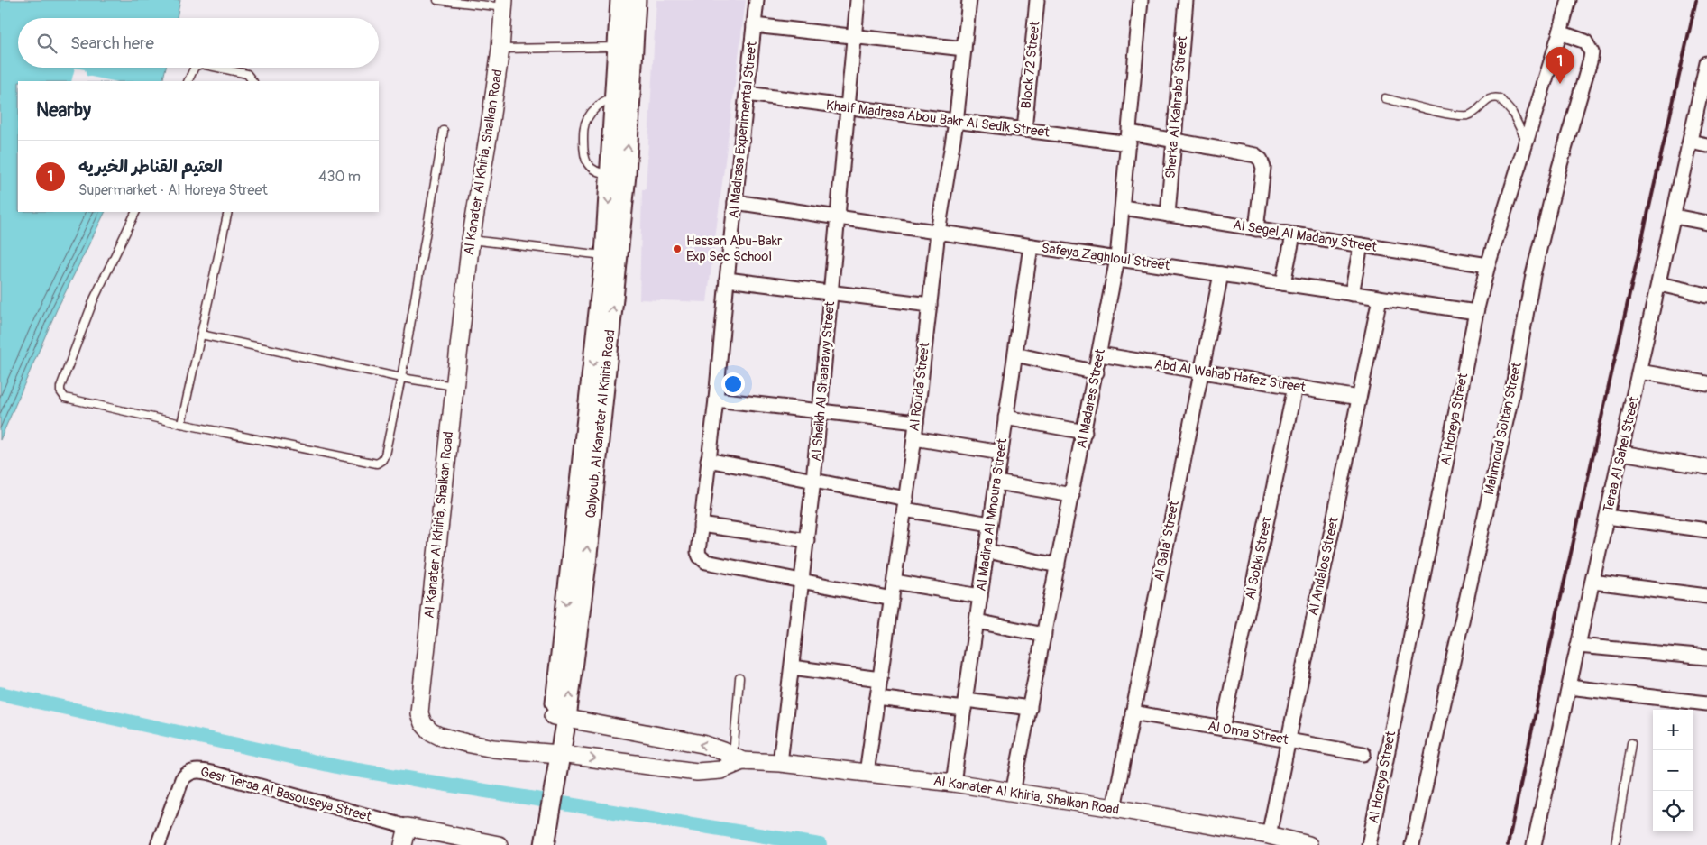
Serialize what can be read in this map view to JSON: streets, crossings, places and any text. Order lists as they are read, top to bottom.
{
  "streets": {
    "main road": ["Qalyoub, Al Kanater Al Khiria Road"],
    "street": [
      "Block 72 Street",
      "Sherka Al Kahraba' Street",
      "Khalf Madrasa Abou Bakr Al Sedik Street",
      "Al Madrasa Experimental Street",
      "Al Kanater Al Khiria, Shalkan Road",
      "Al Segel Al Madany Street",
      "Safeya Zaghloul Street",
      "Abd Al Wahab Hafez Street",
      "Al Sheikh Al Shaarawy Street",
      "Al Rouda Street",
      "Al Madares Street",
      "Al Horeya Street",
      "Mahmoud Soltan Street",
      "Teraa Al Sahel Street",
      "Al Madina Al Mnoura Street",
      "Al Gala' Street",
      "Al Sobki Street",
      "Al Andalos Street",
      "Al Oma Street",
      "Gesr Teraa Al Basouseya Street"
    ]
  },
  "crossings": [
    ["Block 72 Street", "Khalf Madrasa Abou Bakr Al Sedik Street"],
    ["Sherka Al Kahraba' Street", "Khalf Madrasa Abou Bakr Al Sedik Street"],
    ["Sherka Al Kahraba' Street", "Al Segel Al Madany Street"],
    ["Khalf Madrasa Abou Bakr Al Sedik Street", "Al Madrasa Experimental Street"],
    ["Khalf Madrasa Abou Bakr Al Sedik Street", "Al Segel Al Madany Street"],
    ["Khalf Madrasa Abou Bakr Al Sedik Street", "Al Sheikh Al Shaarawy Street"],
    ["Khalf Madrasa Abou Bakr Al Sedik Street", "Al Rouda Street"],
    ["Khalf Madrasa Abou Bakr Al Sedik Street", "Al Madares Street"],
    ["Al Madrasa Experimental Street", "Safeya Zaghloul Street"],
    ["Al Madrasa Experimental Street", "Al Sheikh Al Shaarawy Street"],
    ["Al Madrasa Experimental Street", "Al Rouda Street"],
    ["Al Kanater Al Khiria, Shalkan Road", "Al Sheikh Al Shaarawy Street"],
    ["Al Kanater Al Khiria, Shalkan Road", "Al Rouda Street"],
    ["Al Kanater Al Khiria, Shalkan Road", "Al Madares Street"],
    ["Al Kanater Al Khiria, Shalkan Road", "Qalyoub, Al Kanater Al Khiria Road"],
    ["Al Kanater Al Khiria, Shalkan Road", "Al Madina Al Mnoura Street"],
    ["Al Kanater Al Khiria, Shalkan Road", "Al Gala' Street"],
    ["Al Kanater Al Khiria, Shalkan Road", "Al Andalos Street"],
    ["Al Segel Al Madany Street", "Al Madares Street"],
    ["Al Segel Al Madany Street", "Al Horeya Street"],
    ["Safeya Zaghloul Street", "Al Sheikh Al Shaarawy Street"],
    ["Safeya Zaghloul Street", "Al Rouda Street"],
    ["Safeya Zaghloul Street", "Al Madares Street"],
    ["Safeya Zaghloul Street", "Al Horeya Street"],
    ["Safeya Zaghloul Street", "Al Madina Al Mnoura Street"],
    ["Safeya Zaghloul Street", "Al Gala' Street"],
    ["Safeya Zaghloul Street", "Al Andalos Street"],
    ["Abd Al Wahab Hafez Street", "Al Madares Street"],
    ["Abd Al Wahab Hafez Street", "Al Gala' Street"],
    ["Abd Al Wahab Hafez Street", "Al Sobki Street"],
    ["Abd Al Wahab Hafez Street", "Al Andalos Street"],
    ["Al Horeya Street", "Mahmoud Soltan Street"],
    ["Al Gala' Street", "Al Oma Street"],
    ["Al Sobki Street", "Al Oma Street"],
    ["Al Andalos Street", "Al Oma Street"]
  ],
  "places": ["Hassan Abu-Bakr Exp Sec School"],
  "page": {
    "search": "Search here",
    "pins": "1",
    "heading": "Nearby",
    "list": [
      {
        "mark": "1",
        "name": "العثيم القناطر الخيريه",
        "note": "Supermarket · Al Horeya Street",
        "value": "430 m"
      }
    ],
    "map_buttons": ["+", "−"]
  }
}
